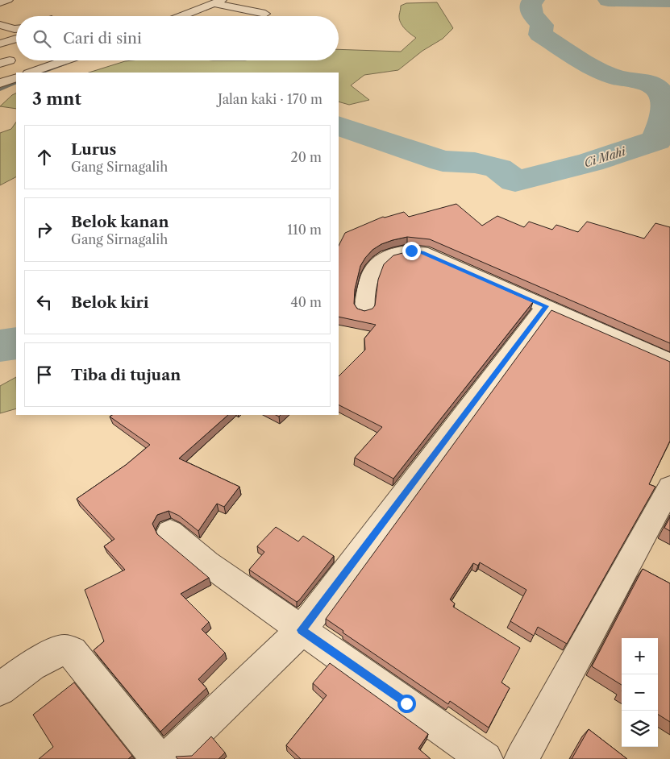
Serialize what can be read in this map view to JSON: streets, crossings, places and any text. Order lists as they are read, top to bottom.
{
  "water": ["Ci Mahi"],
  "page": {
    "search": "Cari di sini",
    "heading": ["3 mnt", "Jalan kaki · 170 m"],
    "list": [
      ["Lurus", "Gang Sirnagalih", "20 m"],
      ["Belok kanan", "Gang Sirnagalih", "110 m"],
      ["Belok kiri", "40 m"],
      "Tiba di tujuan"
    ],
    "map_buttons": ["+", "−"]
  }
}
